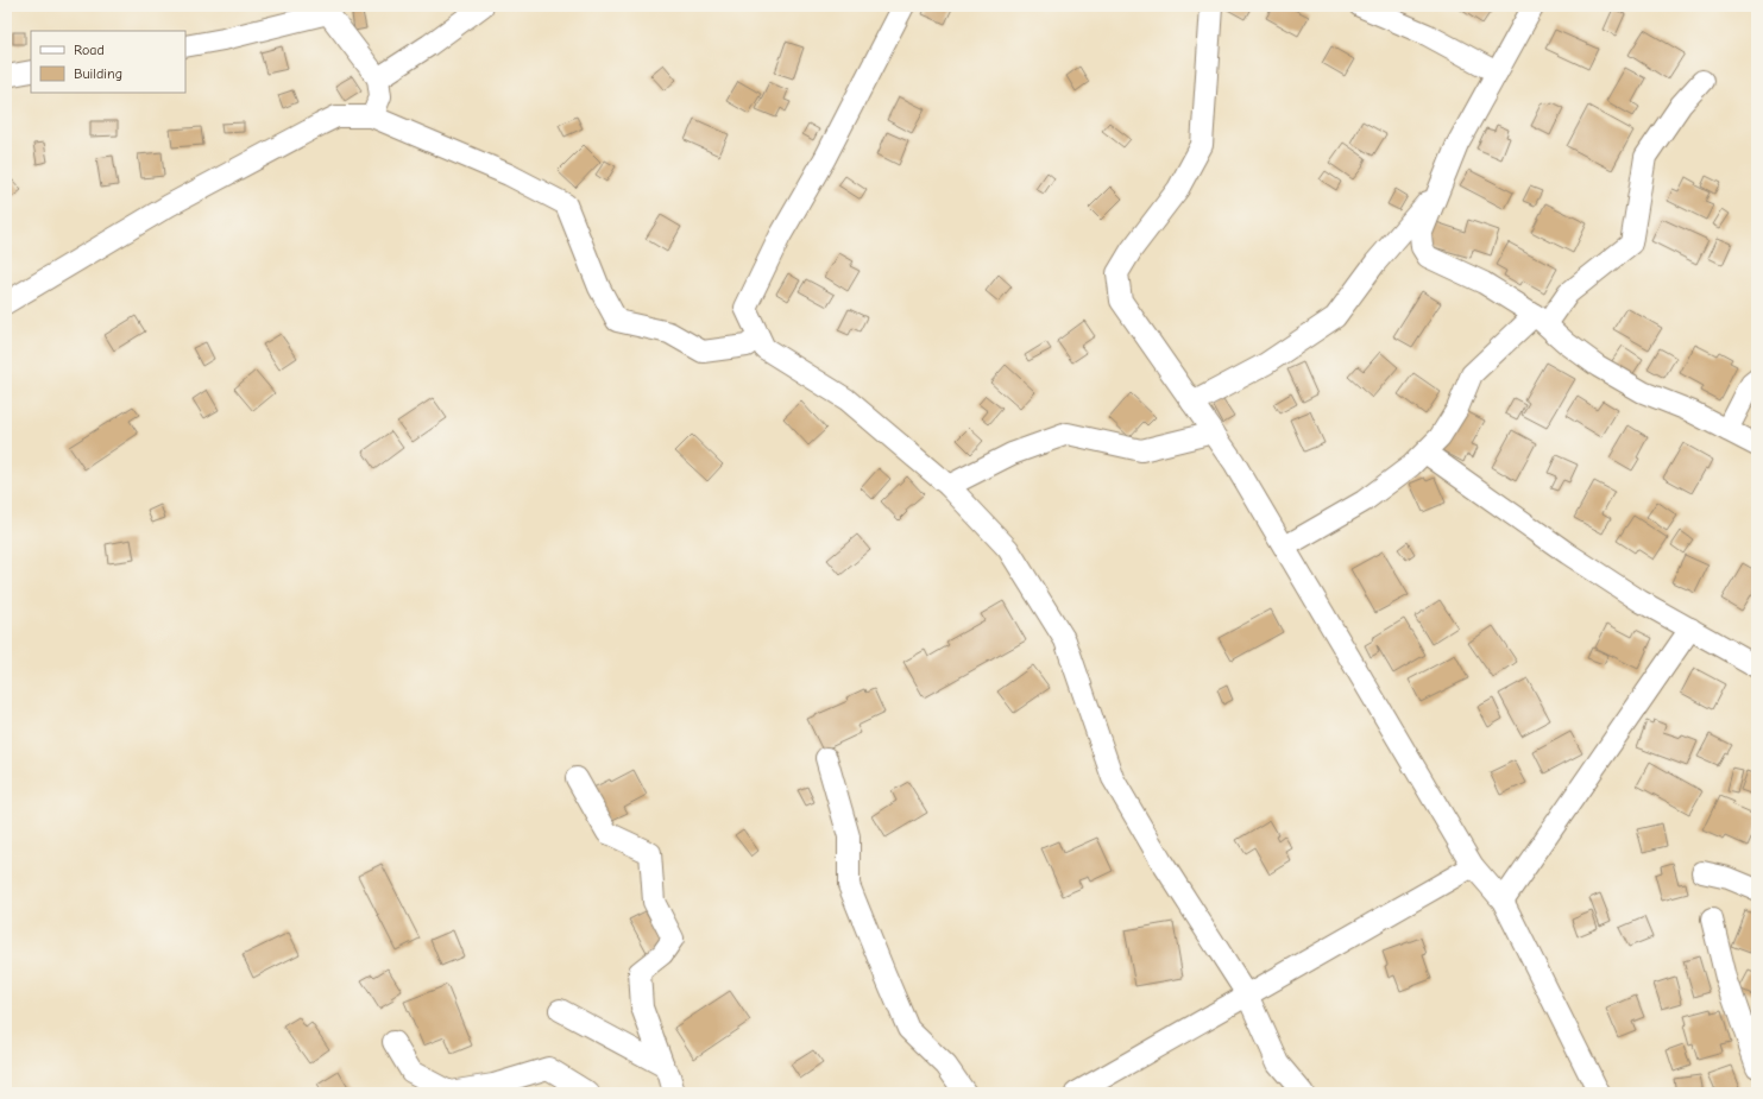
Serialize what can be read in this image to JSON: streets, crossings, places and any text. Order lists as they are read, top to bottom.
{
  "legend": ["Road", "Building"]
}
